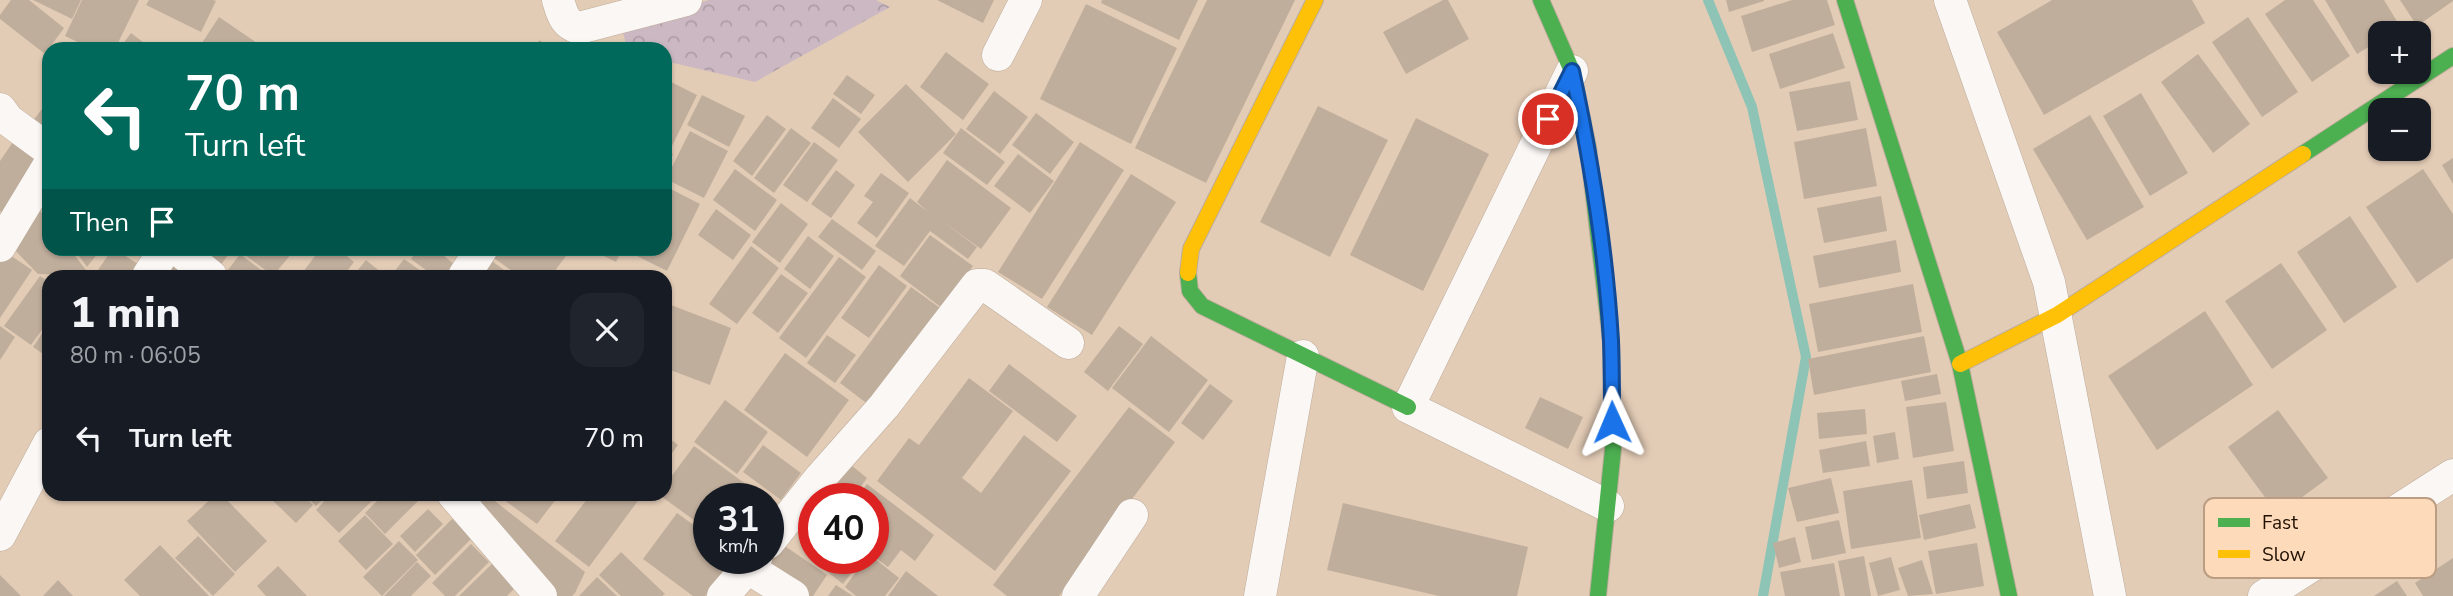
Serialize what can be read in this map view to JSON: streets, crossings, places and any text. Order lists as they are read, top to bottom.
{
  "legend": ["Fast", "Slow"],
  "page": {
    "map_buttons": ["+", "−"],
    "turn": ["70 m", "Turn left"],
    "then": "Then",
    "heading": ["1 min", "80 m · 06:05"],
    "list": [
      {
        "name": "Turn left",
        "value": "70 m"
      }
    ],
    "speed": "31 km/h",
    "limit": "40"
  }
}
